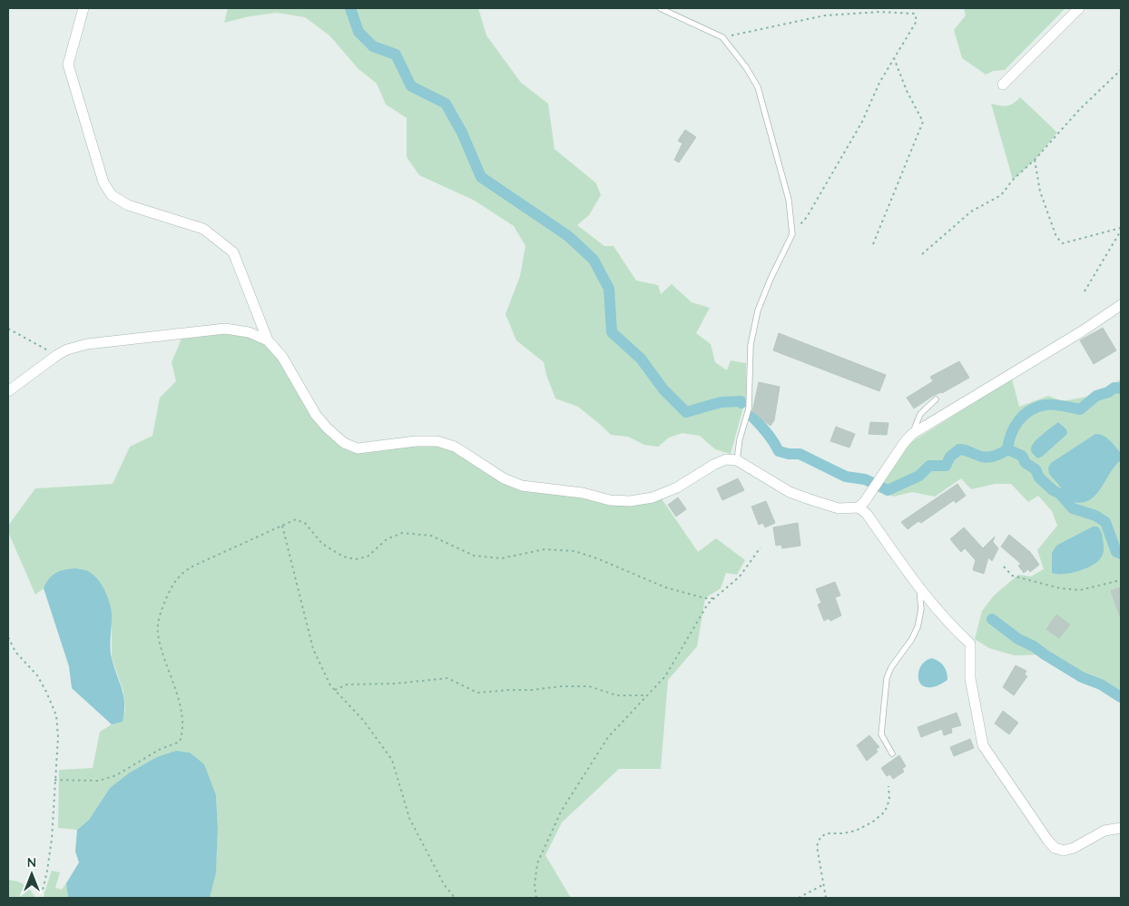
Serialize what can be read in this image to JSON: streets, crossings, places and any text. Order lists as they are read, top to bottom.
{
  "north": "top"
}
